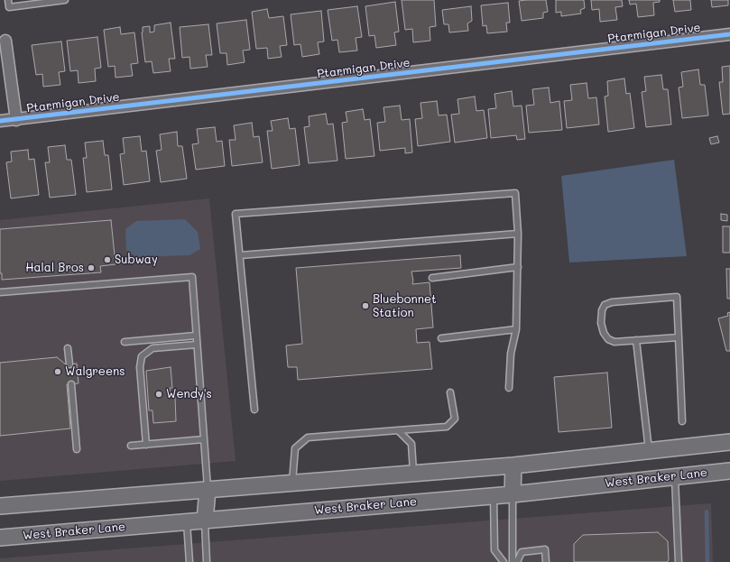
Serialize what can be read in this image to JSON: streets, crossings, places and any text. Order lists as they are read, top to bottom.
{
  "streets": {
    "main road": ["West Braker Lane"],
    "street": ["Ptarmigan Drive"]
  },
  "places": [
    "Subway",
    "Halal Bros",
    "Bluebonnet Station",
    "Walgreens",
    "Wendy's"
  ]
}
